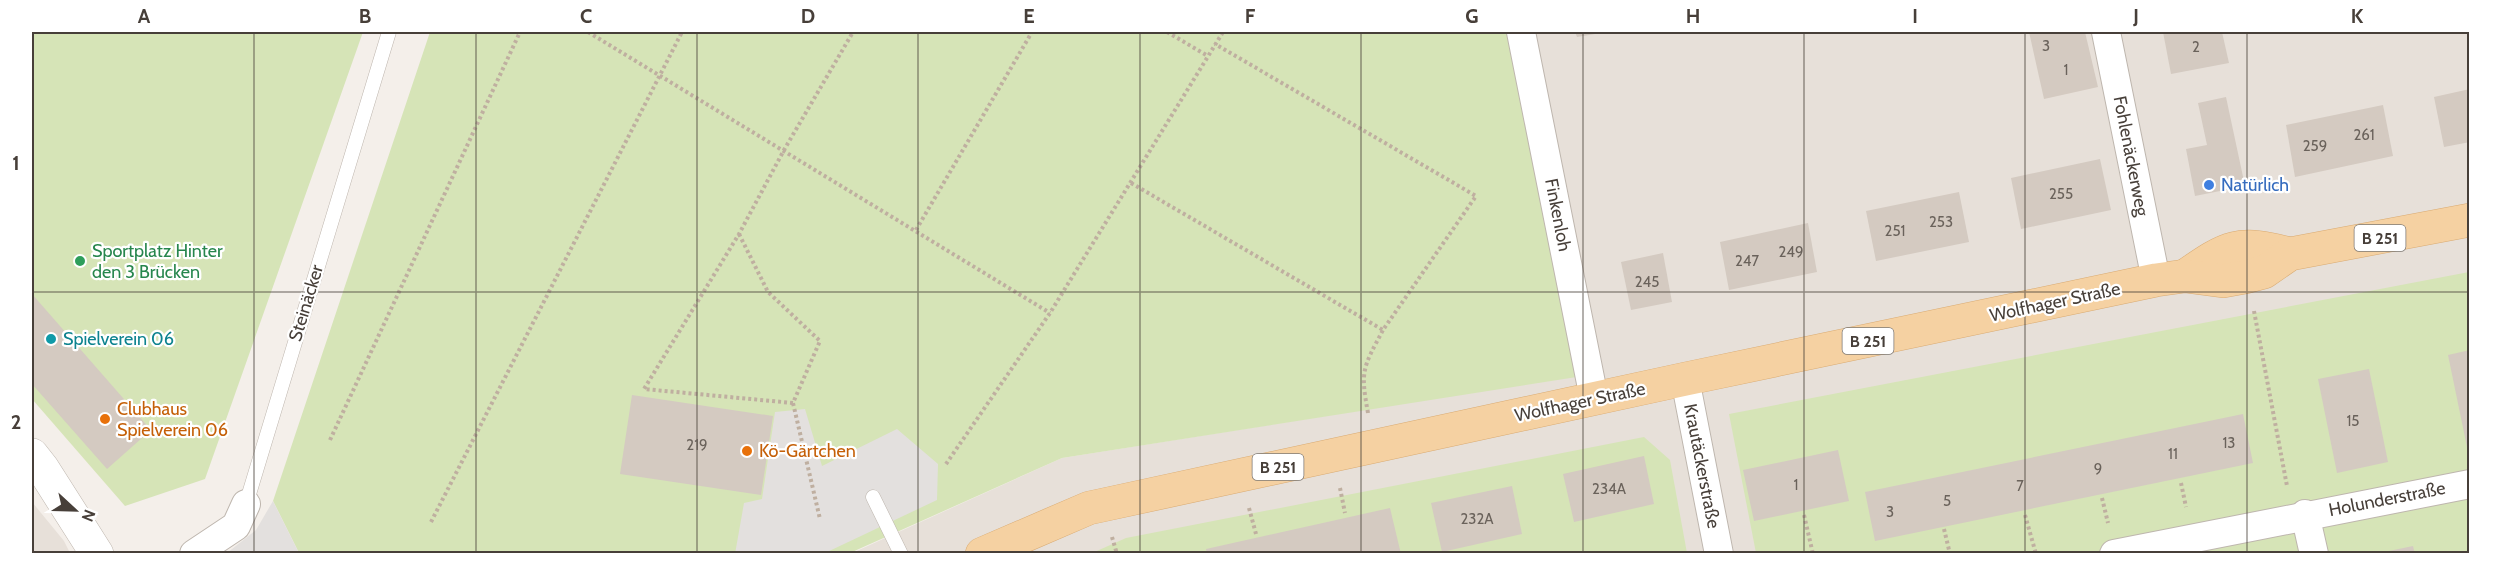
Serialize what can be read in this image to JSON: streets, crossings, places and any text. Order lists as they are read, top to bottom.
{
  "streets": {
    "main road": ["B 251", "Wolfhager Straße"],
    "street": [
      "Fohlenäckerweg",
      "Finkenloh",
      "Steinäcker",
      "Krautäckerstraße",
      "Holunderstraße"
    ]
  },
  "crossings": [
    ["Fohlenäckerweg", "Wolfhager Straße"],
    ["Finkenloh", "Wolfhager Straße"],
    ["Wolfhager Straße", "Krautäckerstraße"]
  ],
  "places": [
    "Natürlich",
    "Sportplatz Hinter den 3 Brücken",
    "Spielverein 06",
    "Clubhaus Spielverein 06",
    "Kö-Gärtchen"
  ],
  "house_numbers": [
    "3",
    "2",
    "1",
    "261",
    "259",
    "255",
    "253",
    "251",
    "249",
    "247",
    "245",
    "15",
    "13",
    "219",
    "11",
    "9",
    "1",
    "7",
    "234A",
    "5",
    "3",
    "232A"
  ],
  "north": "right",
  "grid": {
    "columns": [
      "A",
      "B",
      "C",
      "D",
      "E",
      "F",
      "G",
      "H",
      "I",
      "J",
      "K"
    ],
    "rows": ["1", "2"]
  }
}
